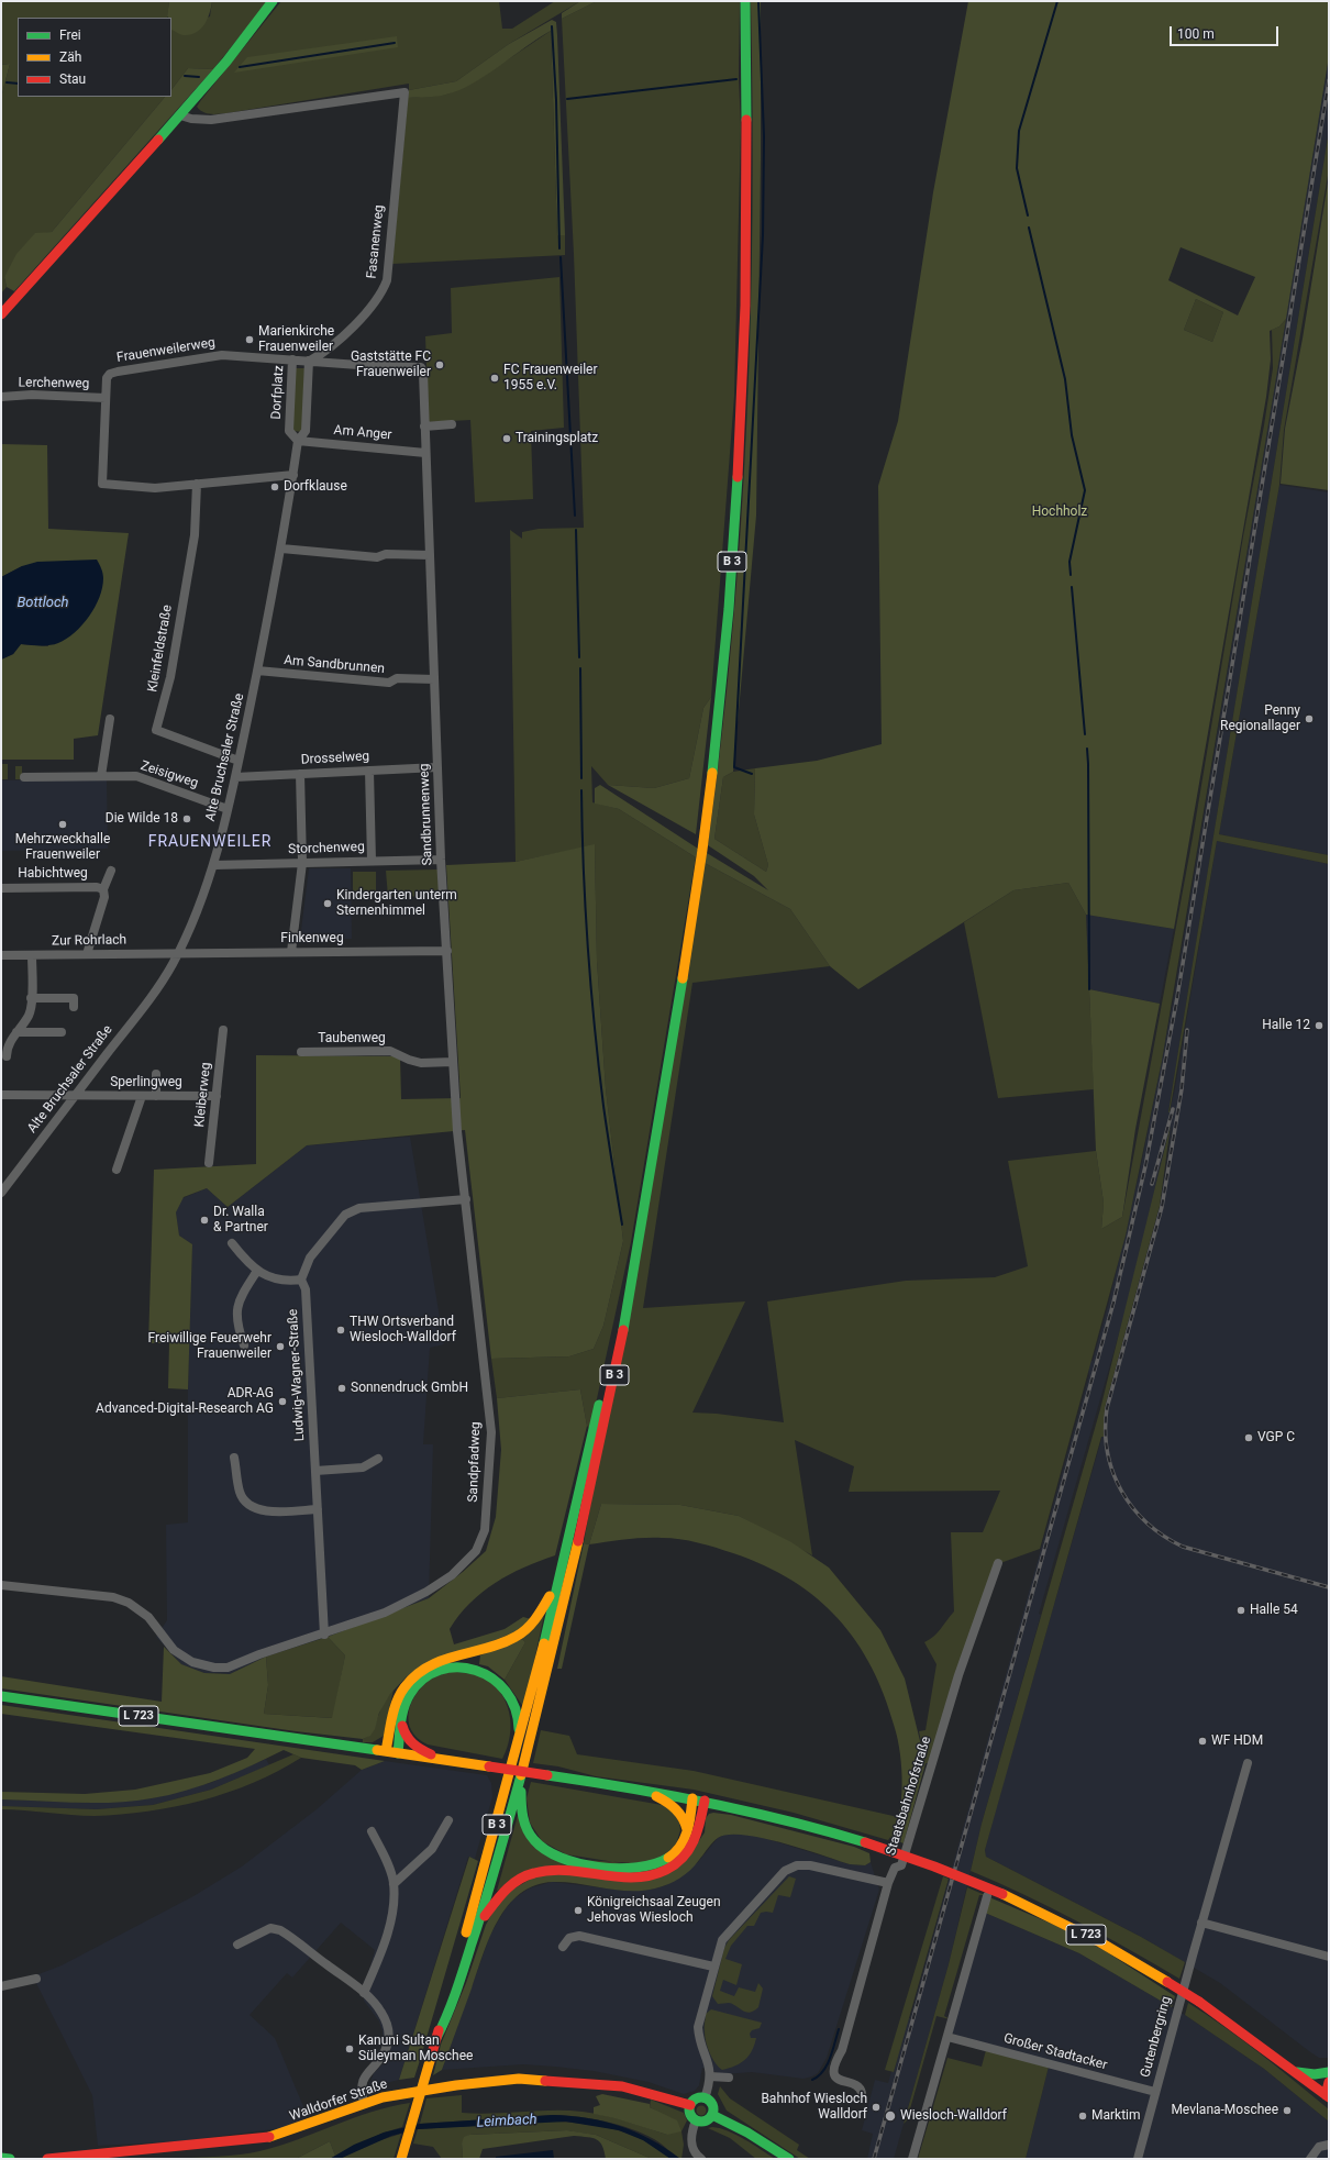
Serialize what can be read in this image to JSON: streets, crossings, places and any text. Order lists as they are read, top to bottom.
{
  "streets": {
    "main road": ["B 3", "L 723", "Walldorfer Straße"],
    "street": [
      "Fasanenweg",
      "Frauenweilerweg",
      "Lerchenweg",
      "Dorfplatz",
      "Am Anger",
      "Kleinfeldstraße",
      "Am Sandbrunnen",
      "Alte Bruchsaler Straße",
      "Drosselweg",
      "Zeisigweg",
      "Sandbrunnenweg",
      "Storchenweg",
      "Habichtweg",
      "Finkenweg",
      "Zur Rohrlach",
      "Taubenweg",
      "Sperlingweg",
      "Kleiberweg",
      "Ludwig-Wagner-Straße",
      "Sandpfadweg",
      "Staatsbahnhofstraße",
      "Gutenbergring",
      "Großer Stadtacker"
    ]
  },
  "crossings": [
    ["Fasanenweg", "Dorfplatz"],
    ["Fasanenweg", "Sandbrunnenweg"],
    ["Frauenweilerweg", "Lerchenweg"],
    ["Frauenweilerweg", "Dorfplatz"],
    ["Frauenweilerweg", "Kleinfeldstraße"],
    ["Frauenweilerweg", "Alte Bruchsaler Straße"],
    ["Dorfplatz", "Am Anger"],
    ["Dorfplatz", "Sandbrunnenweg"],
    ["Am Anger", "Sandbrunnenweg"],
    ["Kleinfeldstraße", "Alte Bruchsaler Straße"],
    ["Am Sandbrunnen", "Alte Bruchsaler Straße"],
    ["Am Sandbrunnen", "Sandbrunnenweg"],
    ["Alte Bruchsaler Straße", "Drosselweg"],
    ["Alte Bruchsaler Straße", "Zeisigweg"],
    ["Alte Bruchsaler Straße", "Storchenweg"],
    ["Alte Bruchsaler Straße", "Finkenweg"],
    ["Alte Bruchsaler Straße", "Zur Rohrlach"],
    ["Alte Bruchsaler Straße", "Sperlingweg"],
    ["Drosselweg", "Sandbrunnenweg"],
    ["Sandbrunnenweg", "Storchenweg"],
    ["Sandbrunnenweg", "Finkenweg"],
    ["Sandbrunnenweg", "Taubenweg"],
    ["Sandbrunnenweg", "Sandpfadweg"],
    ["Habichtweg", "Zur Rohrlach"],
    ["Finkenweg", "Zur Rohrlach"],
    ["Sperlingweg", "Kleiberweg"],
    ["Ludwig-Wagner-Straße", "Sandpfadweg"],
    ["Gutenbergring", "Großer Stadtacker"]
  ],
  "districts": ["FRAUENWEILER"],
  "water": ["Bottloch", "Leimbach"],
  "parks": ["Hochholz"],
  "places": [
    "Marienkirche Frauenweiler",
    "Gaststätte FC Frauenweiler",
    "FC Frauenweiler 1955 e.V.",
    "Trainingsplatz",
    "Dorfklause",
    "Penny Regionallager",
    "Die Wilde 18",
    "Mehrzweckhalle Frauenweiler",
    "Kindergarten unterm Sternenhimmel",
    "Halle 12",
    "Dr. Walla & Partner",
    "THW Ortsverband Wiesloch-Walldorf",
    "Freiwillige Feuerwehr Frauenweiler",
    "Sonnendruck GmbH",
    "ADR-AG Advanced-Digital-Research AG",
    "VGP C",
    "Halle 54",
    "WF HDM",
    "Königreichsaal Zeugen Jehovas Wiesloch",
    "Kanuni Sultan Süleyman Moschee",
    "Bahnhof Wiesloch Walldorf",
    "Mevlana-Moschee",
    "Wiesloch-Walldorf",
    "Marktim"
  ],
  "legend": ["Frei", "Zäh", "Stau"],
  "scale_bar": "100 m"
}
